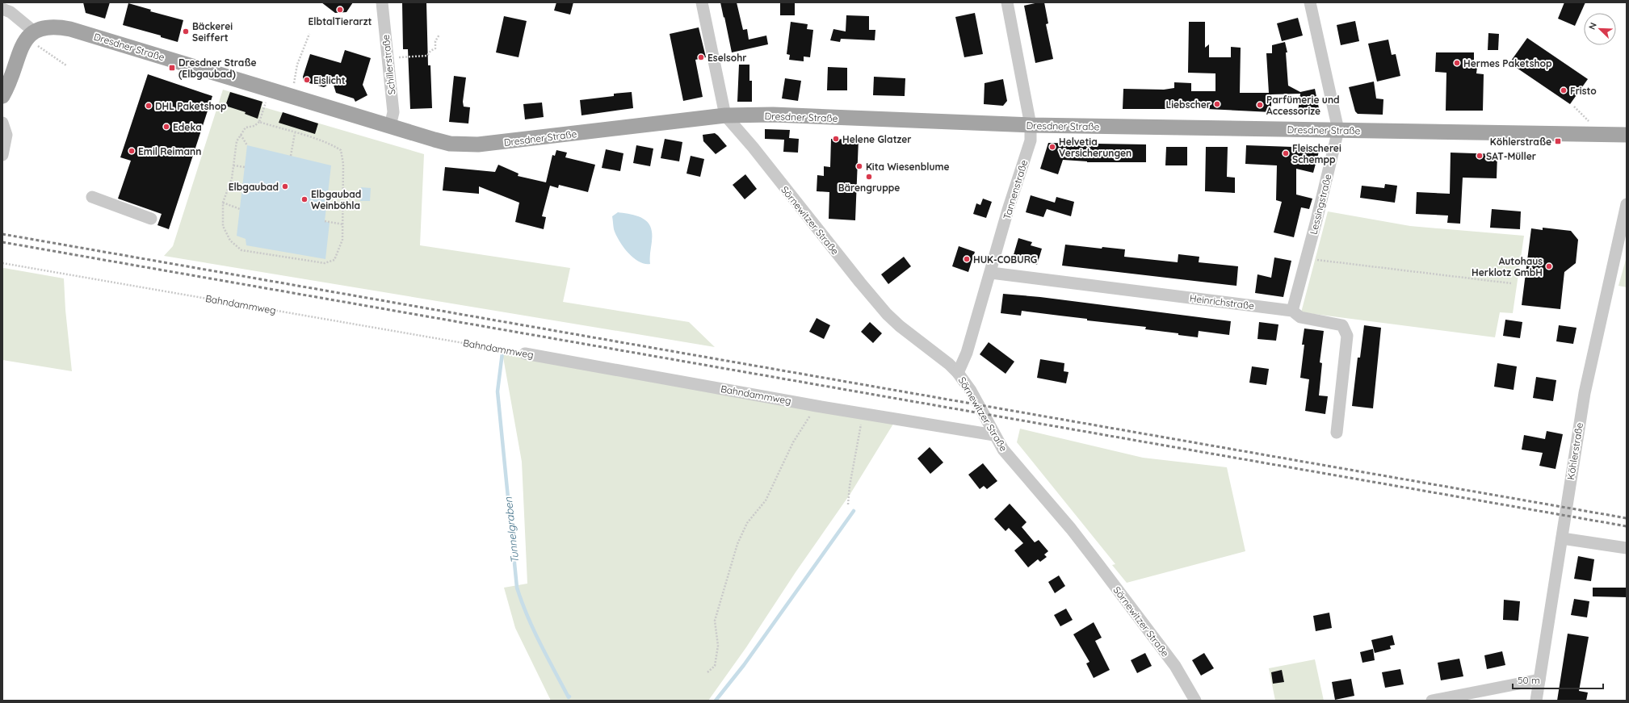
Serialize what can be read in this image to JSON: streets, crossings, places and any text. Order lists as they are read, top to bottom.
{
  "streets": {
    "main road": ["Dresdner Straße"],
    "street": [
      "Schillerstraße",
      "Tannenstraße",
      "Lessingstraße",
      "Sörnewitzer Straße",
      "Heinrichstraße",
      "Bahndammweg",
      "Köhlerstraße"
    ]
  },
  "crossings": [
    ["Dresdner Straße", "Schillerstraße"],
    ["Dresdner Straße", "Tannenstraße"],
    ["Dresdner Straße", "Lessingstraße"],
    ["Dresdner Straße", "Sörnewitzer Straße"],
    ["Tannenstraße", "Sörnewitzer Straße"],
    ["Tannenstraße", "Heinrichstraße"],
    ["Lessingstraße", "Heinrichstraße"],
    ["Sörnewitzer Straße", "Bahndammweg"]
  ],
  "water": ["Tunnelgraben"],
  "places": {
    "other": [
      "ElbtalTierarzt",
      "Bäckerei Seiffert",
      "Eselsohr",
      "Hermes Paketshop",
      "Eislicht",
      "Fristo",
      "Liebscher",
      "Parfümerie und Accessorize",
      "DHL Paketshop",
      "Edeka",
      "Helene Glatzer",
      "Helvetia Versicherungen",
      "Emil Reimann",
      "Fleischerei Schempp",
      "SAT-Müller",
      "Kita Wiesenblume",
      "Bärengruppe",
      "Elbgaubad",
      "Elbgaubad Weinböhla",
      "HUK-COBURG",
      "Autohaus Herklotz GmbH"
    ],
    "transit": ["Dresdner Straße (Elbgaubad)", "Köhlerstraße"]
  },
  "scale_bar": "50 m",
  "north": "top left"
}
